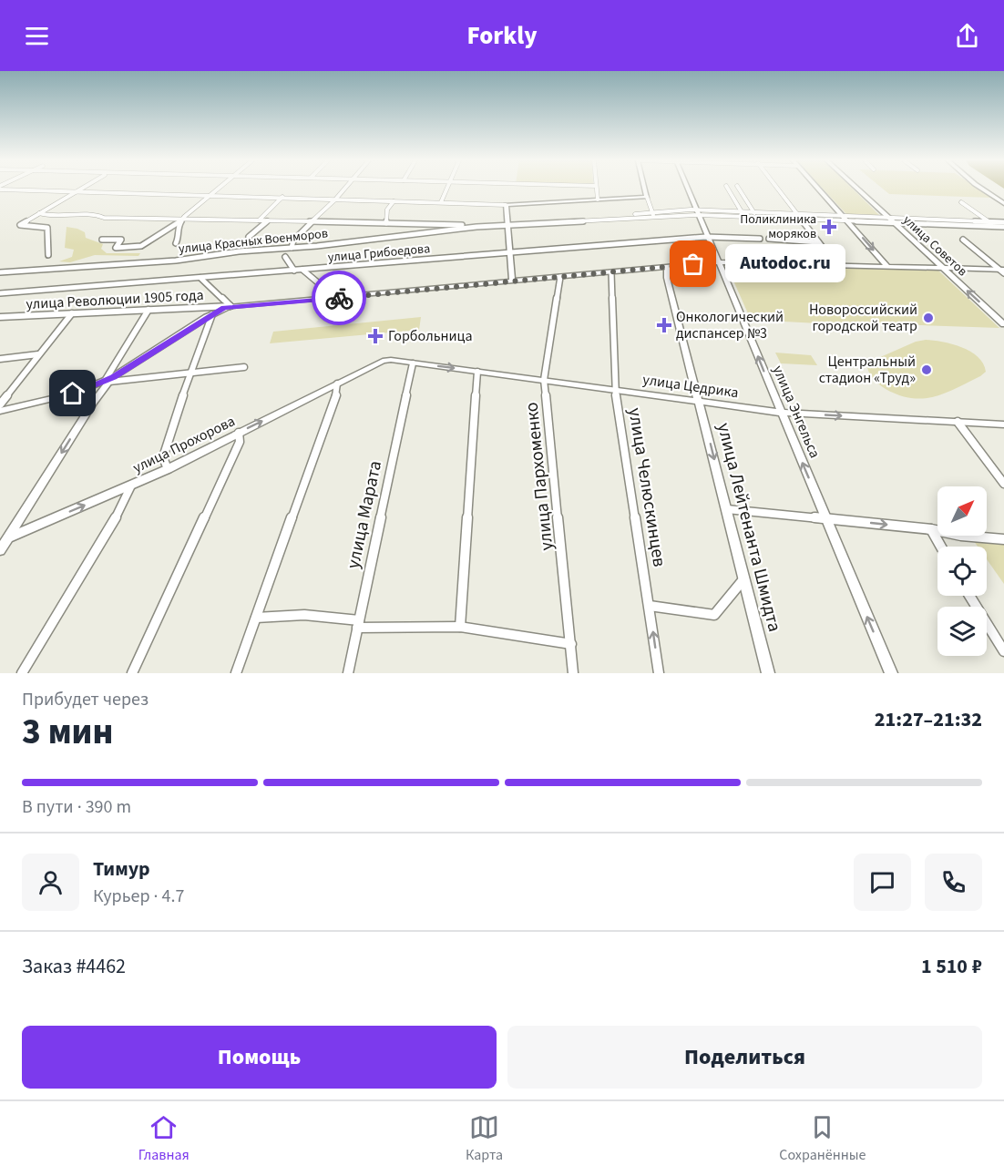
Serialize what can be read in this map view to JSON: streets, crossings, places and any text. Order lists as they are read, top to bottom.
{
  "streets": {
    "street": [
      "улица Красных Военморов",
      "улица Советов",
      "улица Грибоедова",
      "улица Революции 1905 года",
      "улица Цедрика",
      "улица Энгельса",
      "улица Прохорова",
      "улица Пархоменко",
      "улица Челюскинцев",
      "улица Марата",
      "улица Лейтенанта Шмидта"
    ]
  },
  "crossings": [
    ["улица Грибоедова", "улица Энгельса"],
    ["улица Цедрика", "улица Энгельса"],
    ["улица Цедрика", "улица Прохорова"],
    ["улица Цедрика", "улица Пархоменко"],
    ["улица Цедрика", "улица Челюскинцев"],
    ["улица Цедрика", "улица Марата"],
    ["улица Цедрика", "улица Лейтенанта Шмидта"]
  ],
  "one_way": ["улица Цедрика", "улица Энгельса", "улица Прохорова"],
  "places": {
    "health": ["Поликлиника моряков", "Онкологический диспансер №3", "Горбольница"],
    "other": ["Autodoc.ru", "Новороссийский городской театр", "Центральный стадион «Труд»"]
  },
  "north": "top right",
  "page": {
    "header": "Forkly",
    "bubble": "Autodoc.ru",
    "heading": ["3 мин", "Прибудет через", "21:27–21:32"],
    "panel": [
      "Тимур",
      "Курьер · 4.7",
      "Заказ #4462",
      "1 510 ₽"
    ],
    "bar": "В пути · 390 m",
    "buttons": ["Помощь", "Поделиться"],
    "tabs": ["Главная", "Карта", "Сохранённые"]
  }
}
